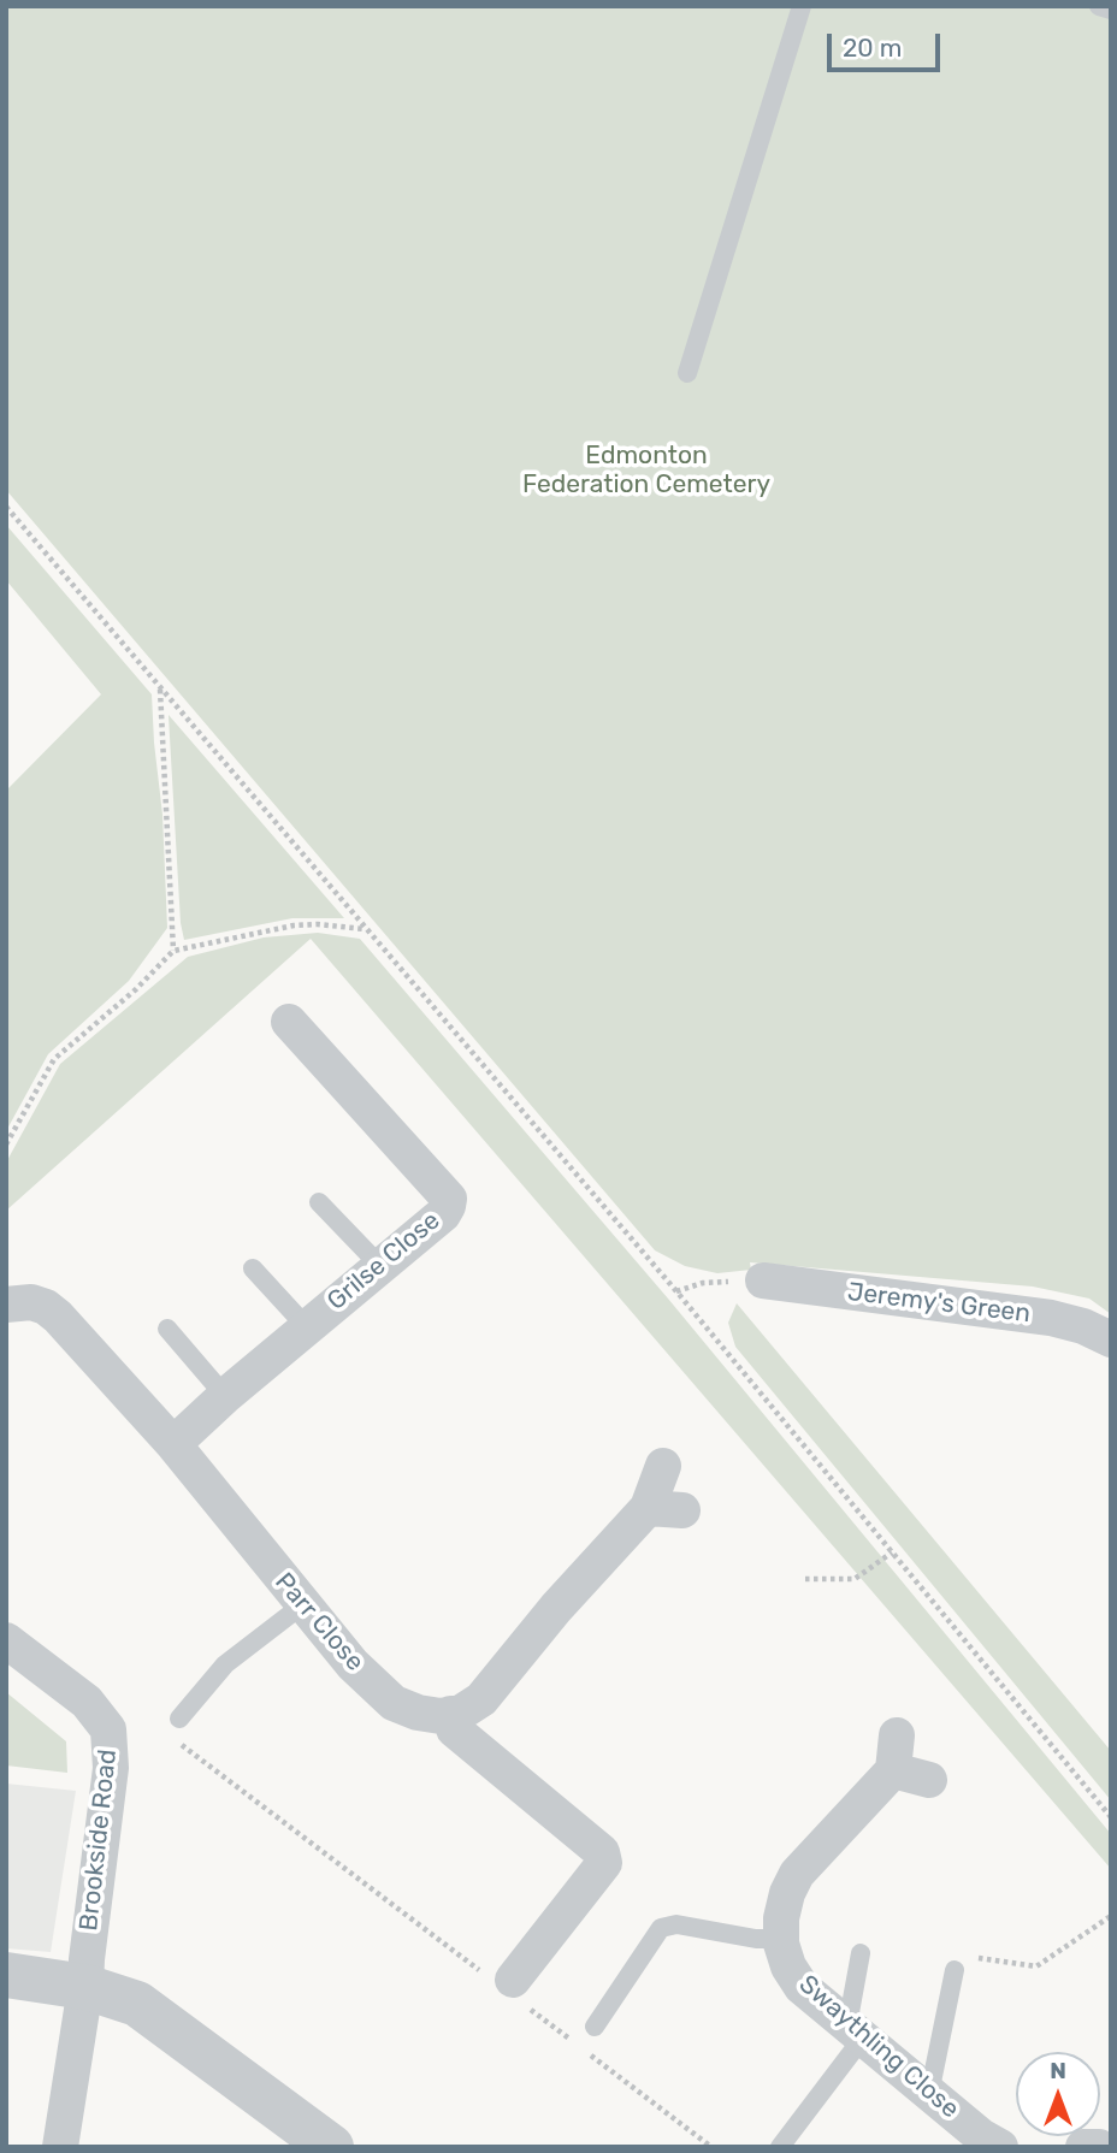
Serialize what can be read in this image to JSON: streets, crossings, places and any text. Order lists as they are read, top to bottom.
{
  "streets": {
    "street": [
      "Grilse Close",
      "Jeremy's Green",
      "Parr Close",
      "Brookside Road",
      "Swaythling Close"
    ]
  },
  "crossings": [
    ["Grilse Close", "Parr Close"]
  ],
  "parks": ["Edmonton Federation Cemetery"],
  "scale_bar": "20 m",
  "north": "top"
}
